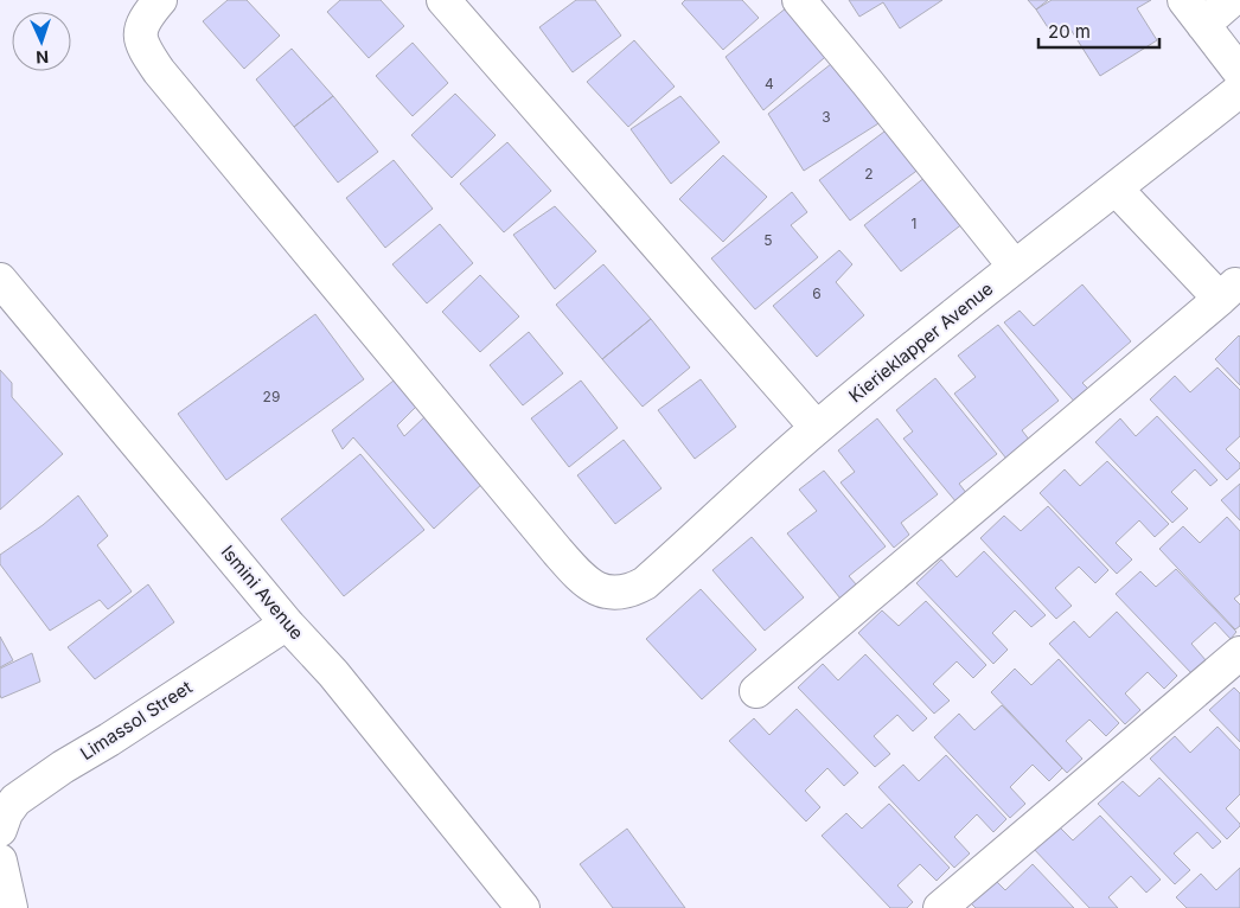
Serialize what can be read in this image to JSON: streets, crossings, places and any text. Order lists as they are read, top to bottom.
{
  "streets": {
    "street": ["Kierieklapper Avenue", "Ismini Avenue", "Limassol Street"]
  },
  "crossings": [
    ["Ismini Avenue", "Limassol Street"]
  ],
  "house_numbers": [
    "4",
    "3",
    "2",
    "1",
    "5",
    "6",
    "29"
  ],
  "scale_bar": "20 m",
  "north": "bottom"
}
